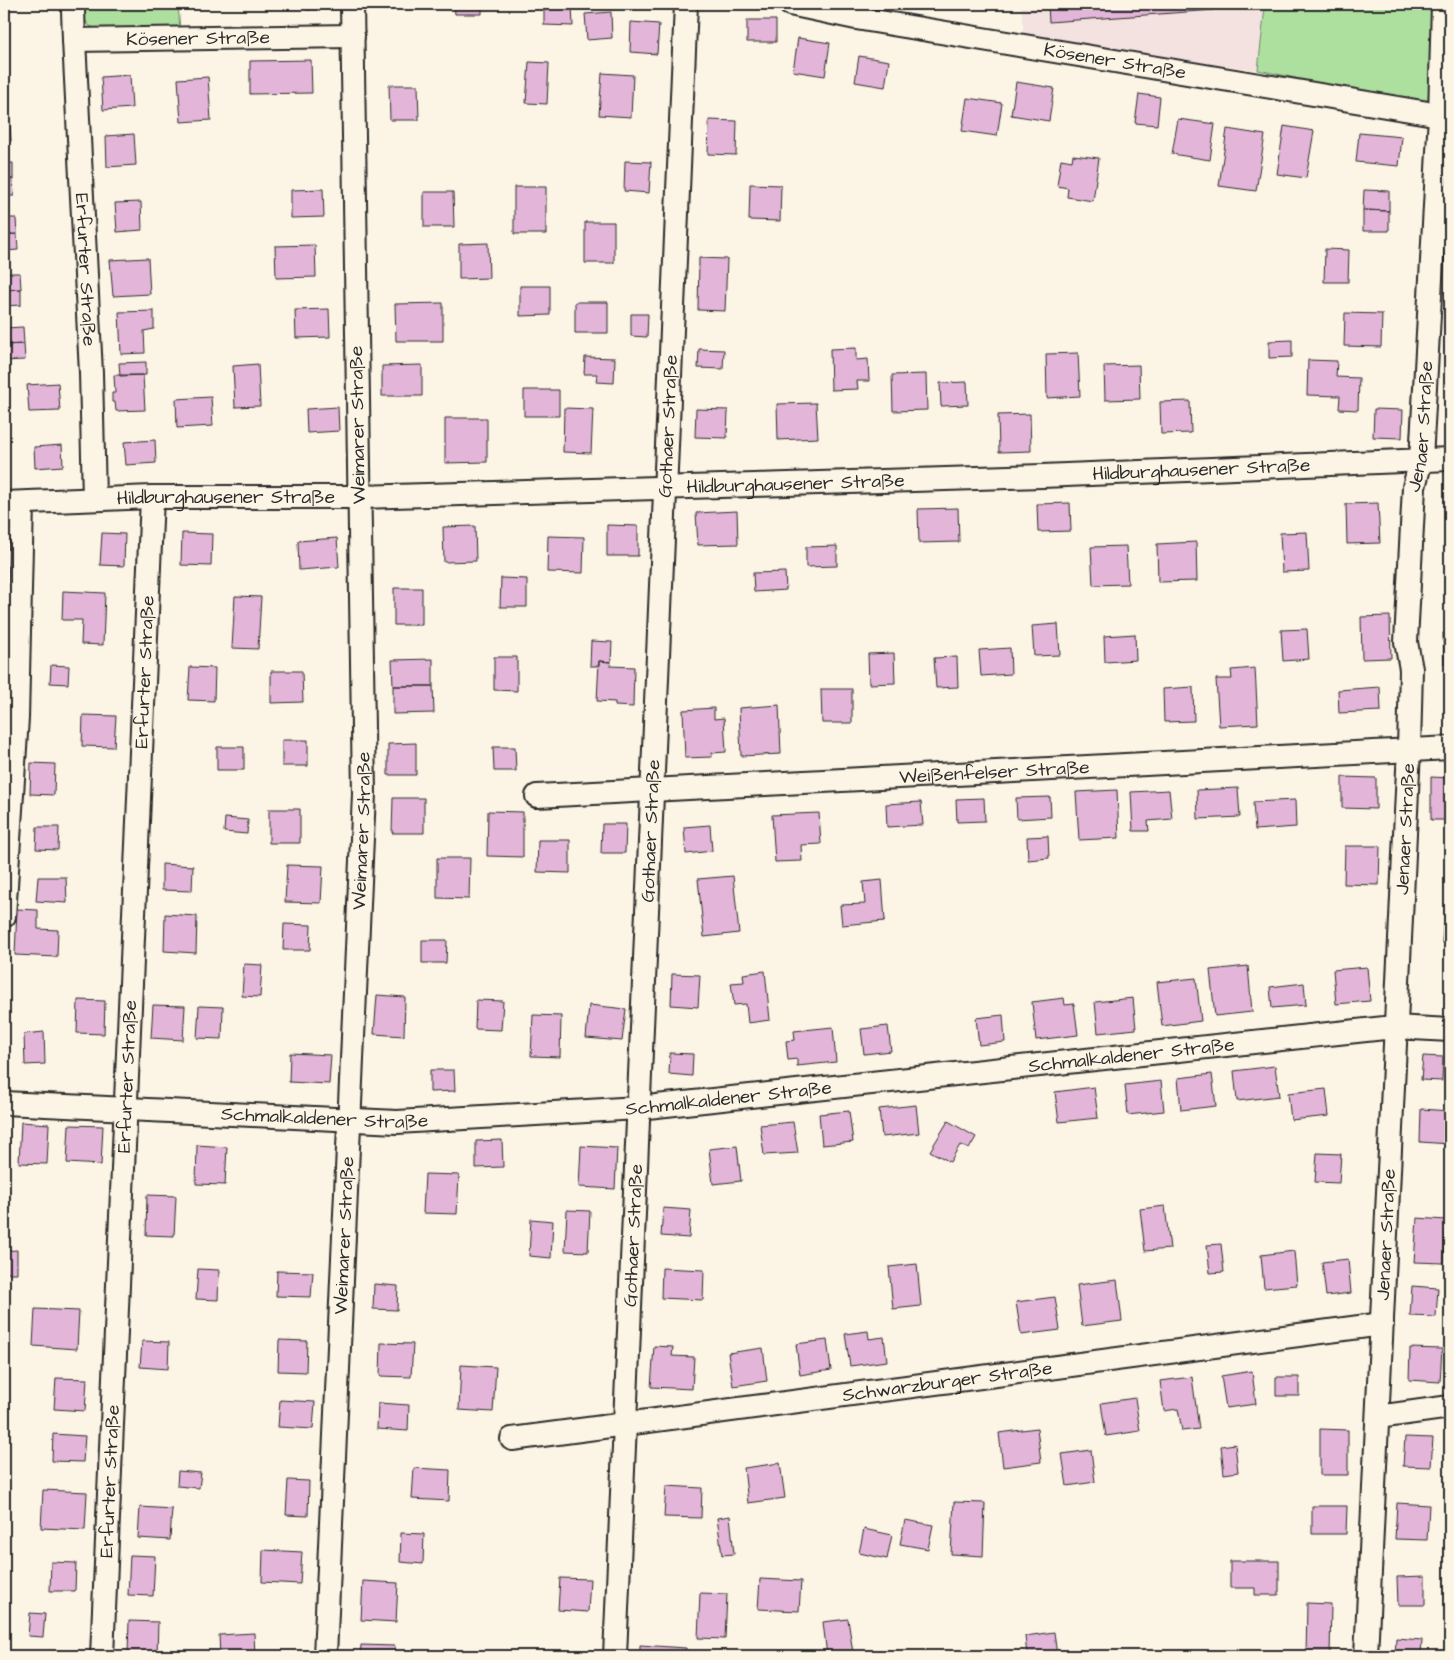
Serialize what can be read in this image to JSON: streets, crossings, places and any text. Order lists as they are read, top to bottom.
{
  "streets": {
    "street": [
      "Kösener Straße",
      "Erfurter Straße",
      "Weimarer Straße",
      "Gothaer Straße",
      "Jenaer Straße",
      "Hildburghausener Straße",
      "Weißenfelser Straße",
      "Schmalkaldener Straße",
      "Schwarzburger Straße"
    ]
  },
  "crossings": [
    ["Kösener Straße", "Erfurter Straße"],
    ["Kösener Straße", "Weimarer Straße"],
    ["Kösener Straße", "Jenaer Straße"],
    ["Erfurter Straße", "Hildburghausener Straße"],
    ["Erfurter Straße", "Schmalkaldener Straße"],
    ["Weimarer Straße", "Hildburghausener Straße"],
    ["Weimarer Straße", "Schmalkaldener Straße"],
    ["Gothaer Straße", "Hildburghausener Straße"],
    ["Gothaer Straße", "Weißenfelser Straße"],
    ["Gothaer Straße", "Schmalkaldener Straße"],
    ["Gothaer Straße", "Schwarzburger Straße"],
    ["Jenaer Straße", "Hildburghausener Straße"],
    ["Jenaer Straße", "Weißenfelser Straße"],
    ["Jenaer Straße", "Schmalkaldener Straße"],
    ["Jenaer Straße", "Schwarzburger Straße"]
  ]
}
